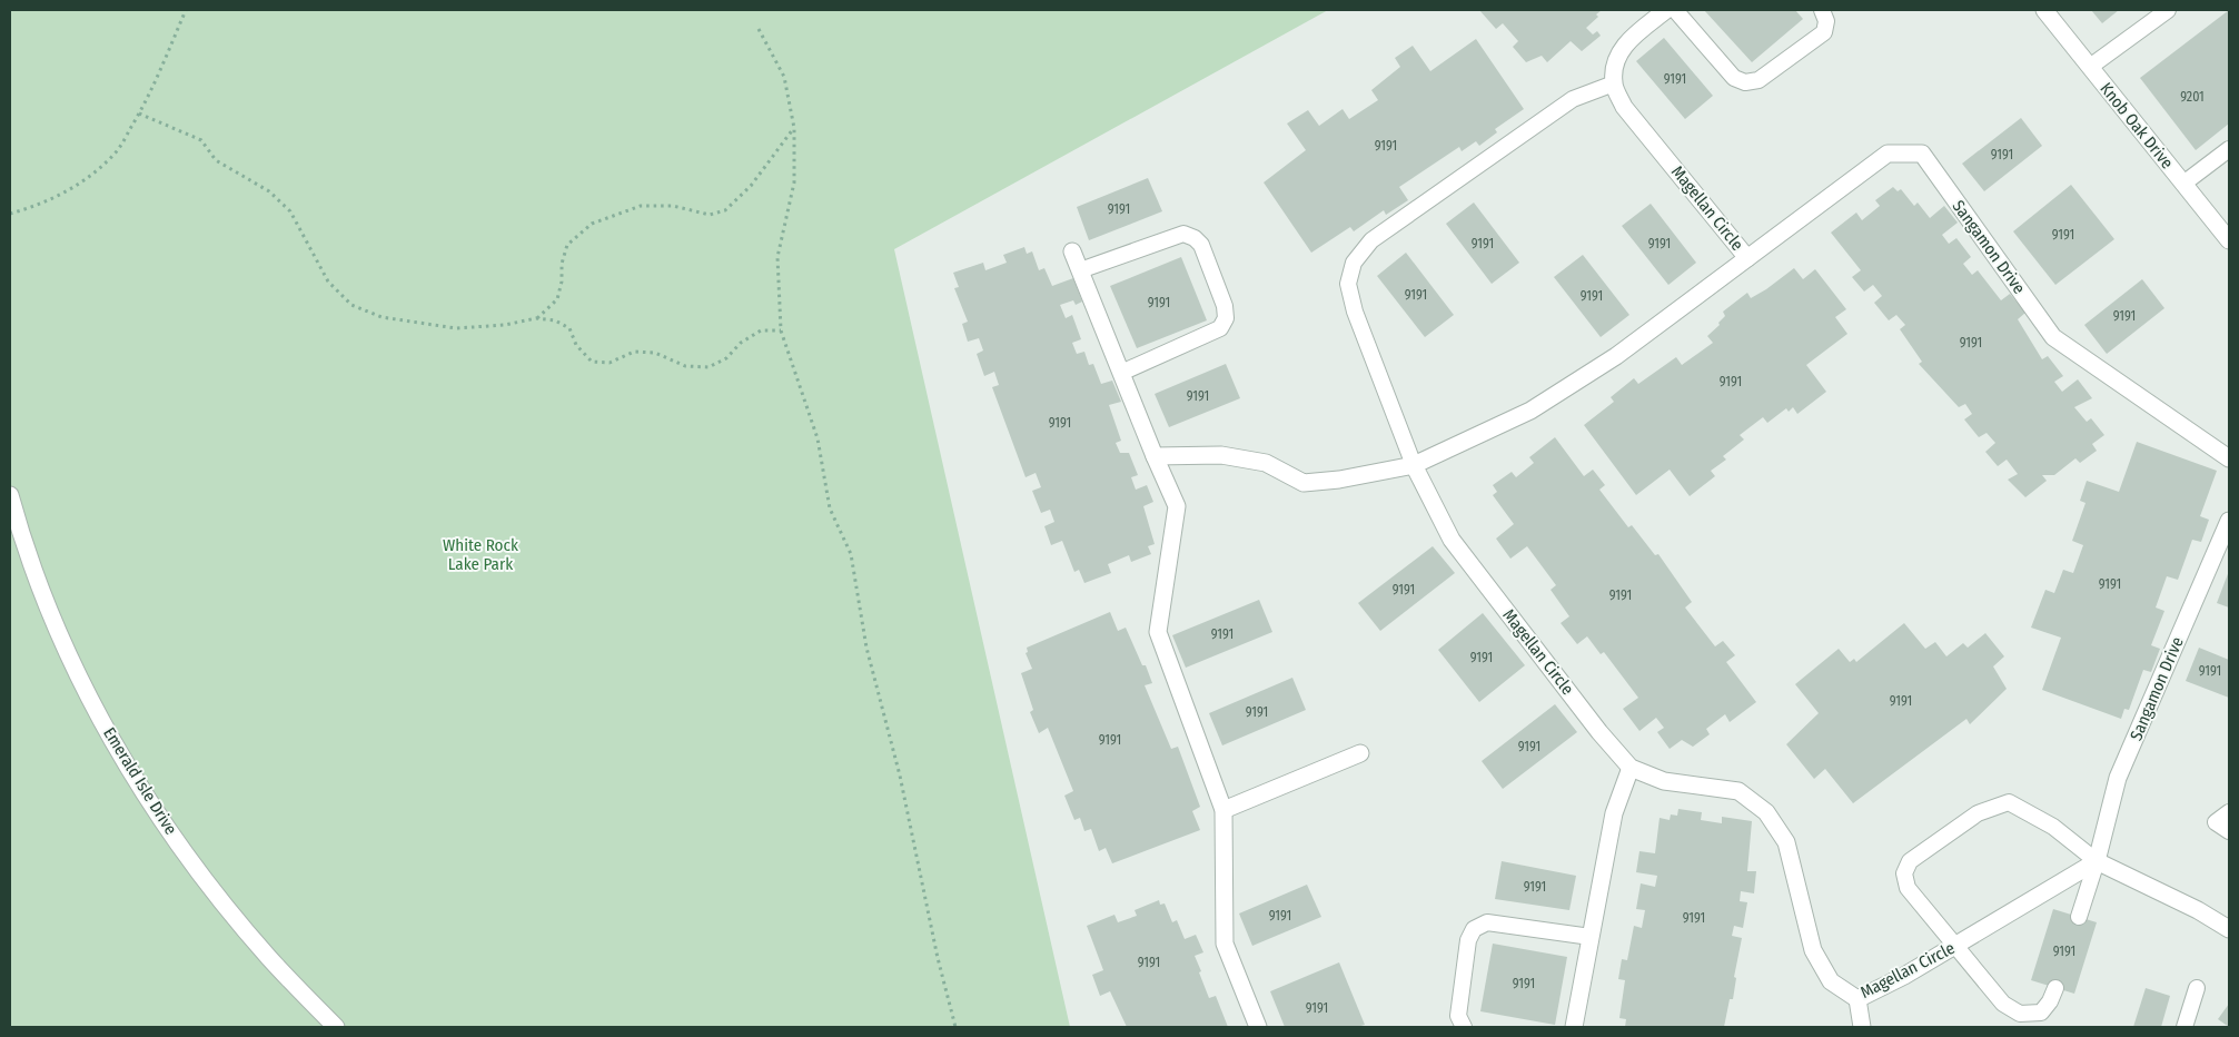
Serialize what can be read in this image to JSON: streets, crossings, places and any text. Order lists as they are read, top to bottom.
{
  "streets": {
    "street": [
      "Knob Oak Drive",
      "Magellan Circle",
      "Sangamon Drive",
      "Emerald Isle Drive"
    ]
  },
  "crossings": [
    ["Magellan Circle", "Sangamon Drive"]
  ],
  "parks": ["White Rock Lake Park"],
  "house_numbers": [
    "9191",
    "9201",
    "9191",
    "9191",
    "9191",
    "9191",
    "9191",
    "9191",
    "9191",
    "9191",
    "9191",
    "9191",
    "9191",
    "9191",
    "9191",
    "9191",
    "9191",
    "9191",
    "9191",
    "9191",
    "9191",
    "9191",
    "9191",
    "9191",
    "9191",
    "9191",
    "9191",
    "9191",
    "9191",
    "9191",
    "9191",
    "9191",
    "9191"
  ]
}
